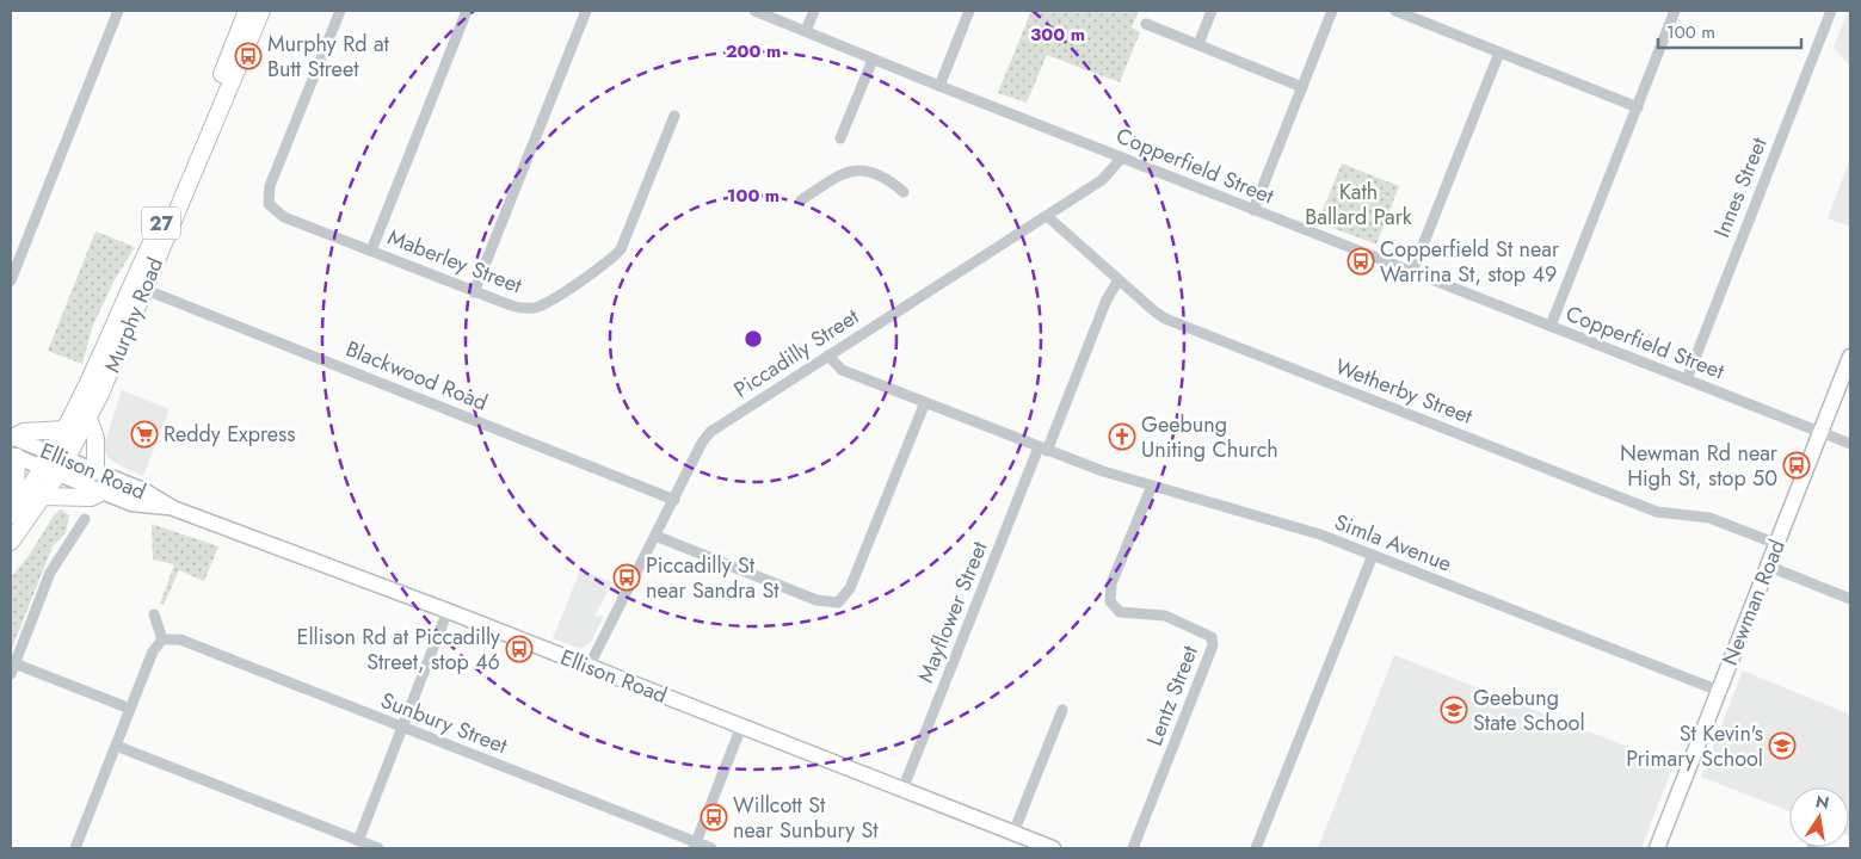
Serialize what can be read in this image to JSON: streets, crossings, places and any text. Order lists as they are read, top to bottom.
{
  "streets": {
    "main road": ["27", "Murphy Road"],
    "street": [
      "Copperfield Street",
      "Innes Street",
      "Maberley Street",
      "Piccadilly Street",
      "Blackwood Road",
      "Wetherby Street",
      "Ellison Road",
      "Simla Avenue",
      "Newman Road",
      "Mayflower Street",
      "Lentz Street",
      "Sunbury Street"
    ]
  },
  "crossings": [
    ["Copperfield Street", "Innes Street"],
    ["Copperfield Street", "Piccadilly Street"],
    ["Copperfield Street", "Newman Road"],
    ["Murphy Road", "Blackwood Road"],
    ["Murphy Road", "Ellison Road"],
    ["Piccadilly Street", "Blackwood Road"],
    ["Piccadilly Street", "Wetherby Street"],
    ["Piccadilly Street", "Ellison Road"],
    ["Piccadilly Street", "Simla Avenue"],
    ["Wetherby Street", "Newman Road"],
    ["Wetherby Street", "Mayflower Street"],
    ["Ellison Road", "Mayflower Street"],
    ["Simla Avenue", "Newman Road"],
    ["Simla Avenue", "Mayflower Street"],
    ["Simla Avenue", "Lentz Street"]
  ],
  "parks": ["Kath Ballard Park"],
  "places": {
    "bus stop": [
      "Murphy Rd at Butt Street",
      "Copperfield St near Warrina St, stop 49",
      "Newman Rd near High St, stop 50",
      "Piccadilly St near Sandra St",
      "Ellison Rd at Piccadilly Street, stop 46",
      "Willcott St near Sunbury St"
    ],
    "supermarket": ["Reddy Express"],
    "church": ["Geebung Uniting Church"],
    "school or university": ["Geebung State School", "St Kevin's Primary School"]
  },
  "scale_bar": "100 m",
  "north": "top",
  "rings": ["300 m", "200 m", "100 m"]
}
